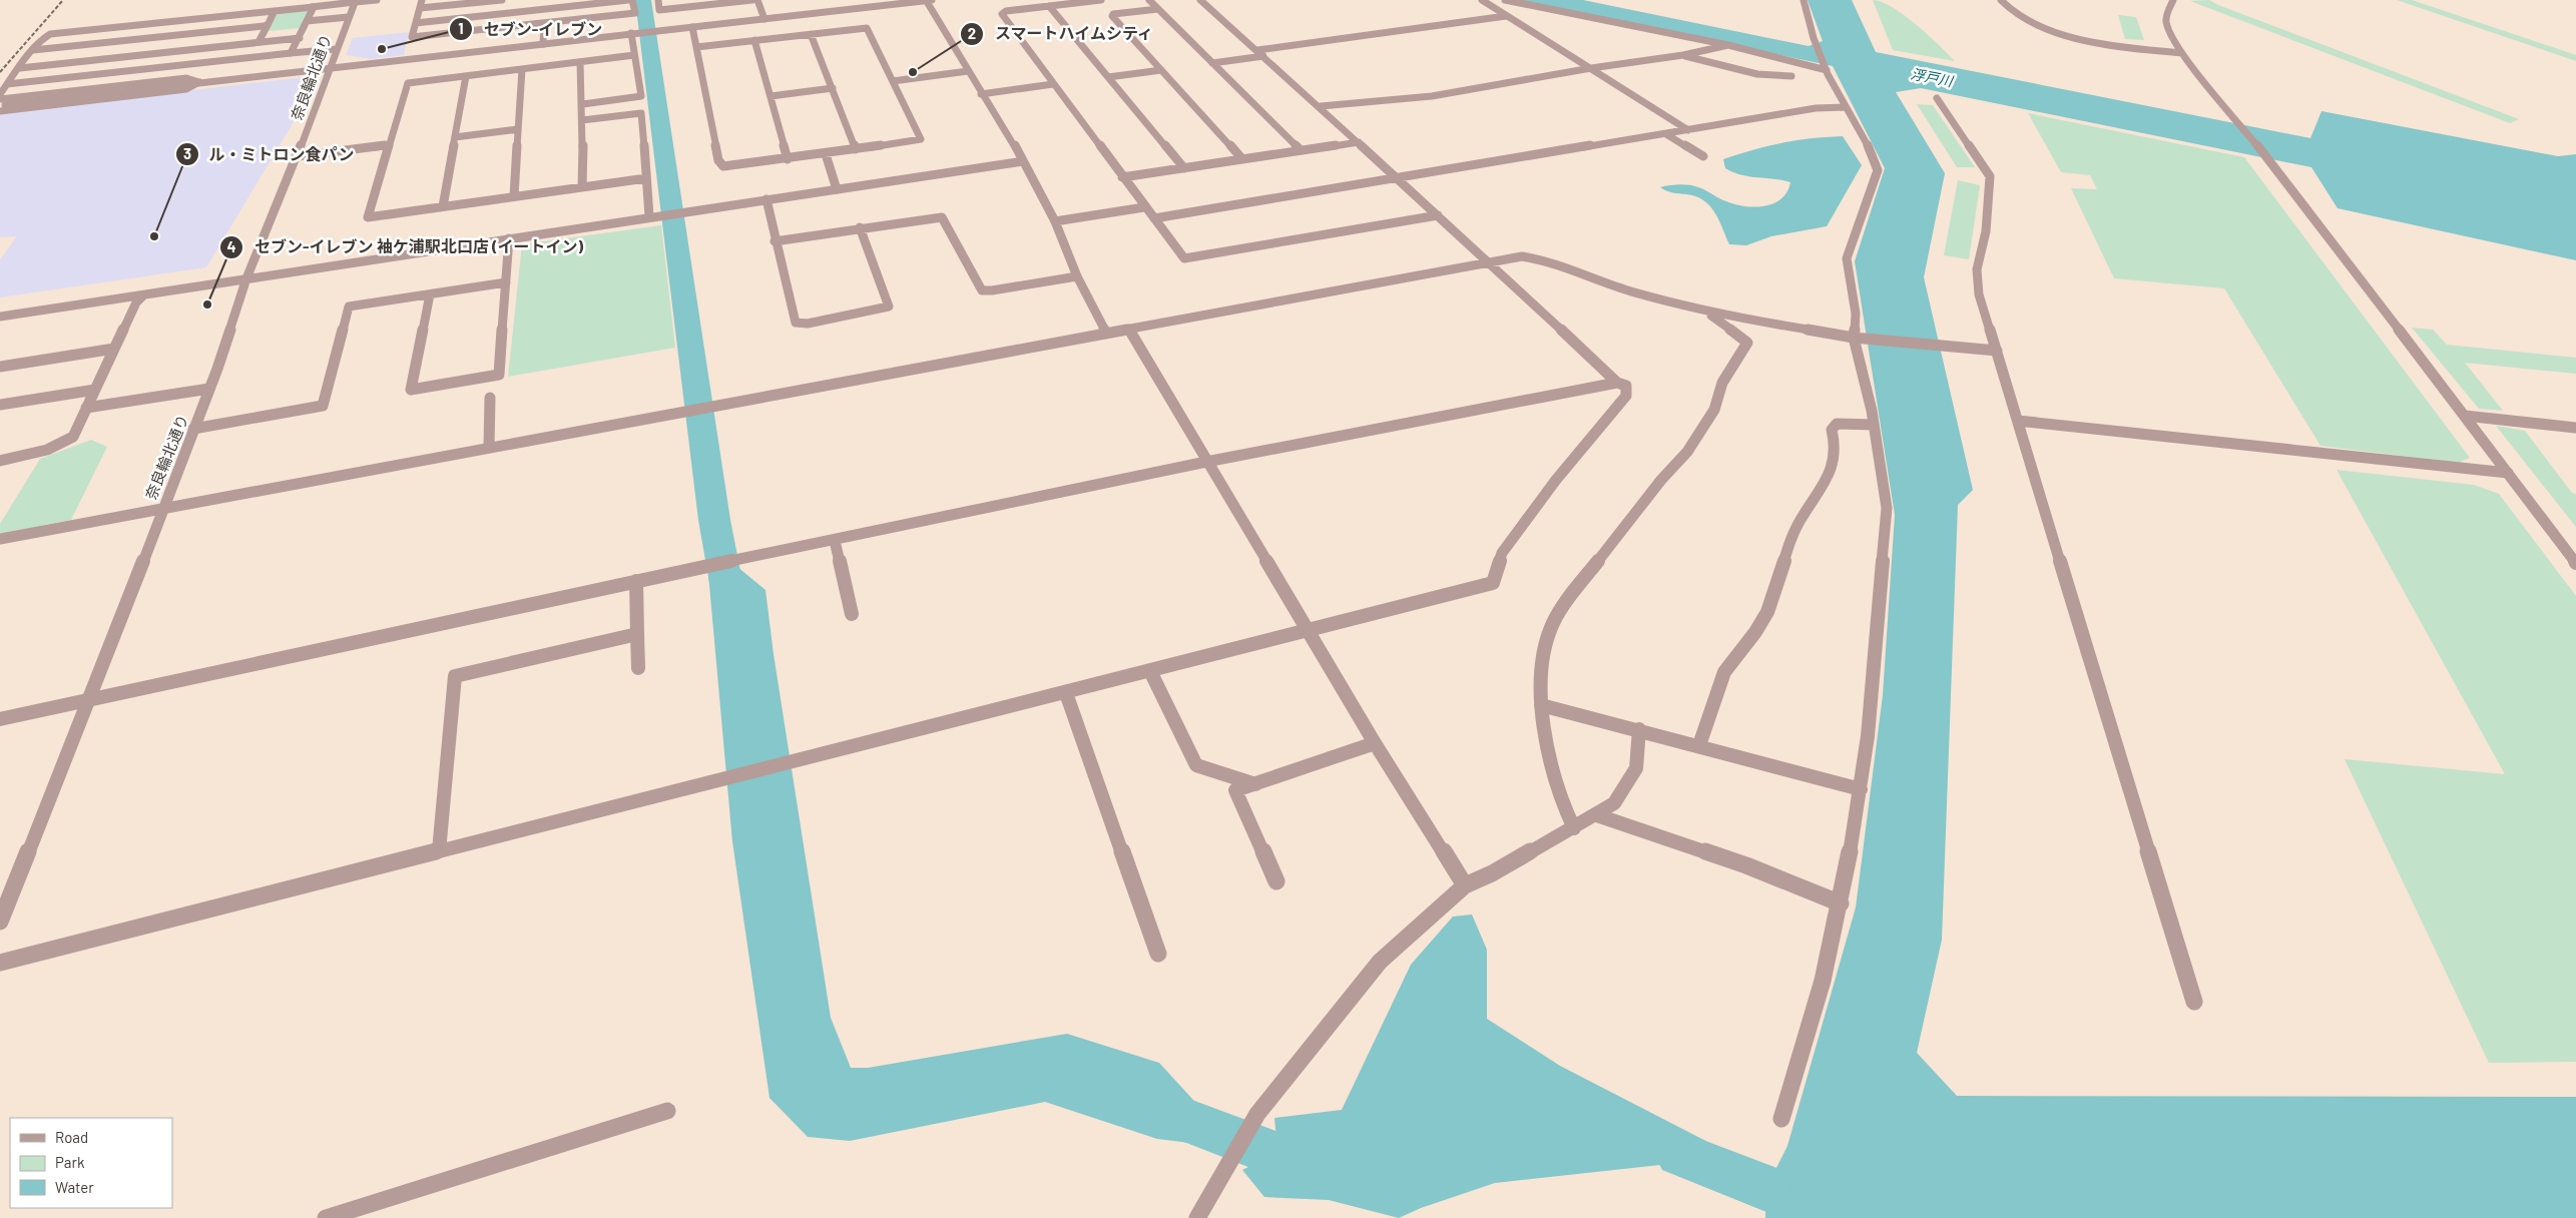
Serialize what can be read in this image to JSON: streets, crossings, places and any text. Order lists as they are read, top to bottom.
{
  "streets": {
    "street": ["奈良輪北通り"]
  },
  "water": ["浮戸川"],
  "places": [
    "セブン-イレブン",
    "スマートハイムシティ",
    "ル・ミトロン食パン",
    "セブン-イレブン 袖ケ浦駅北口店 (イートイン)"
  ],
  "legend": ["Road", "Park", "Water"]
}
